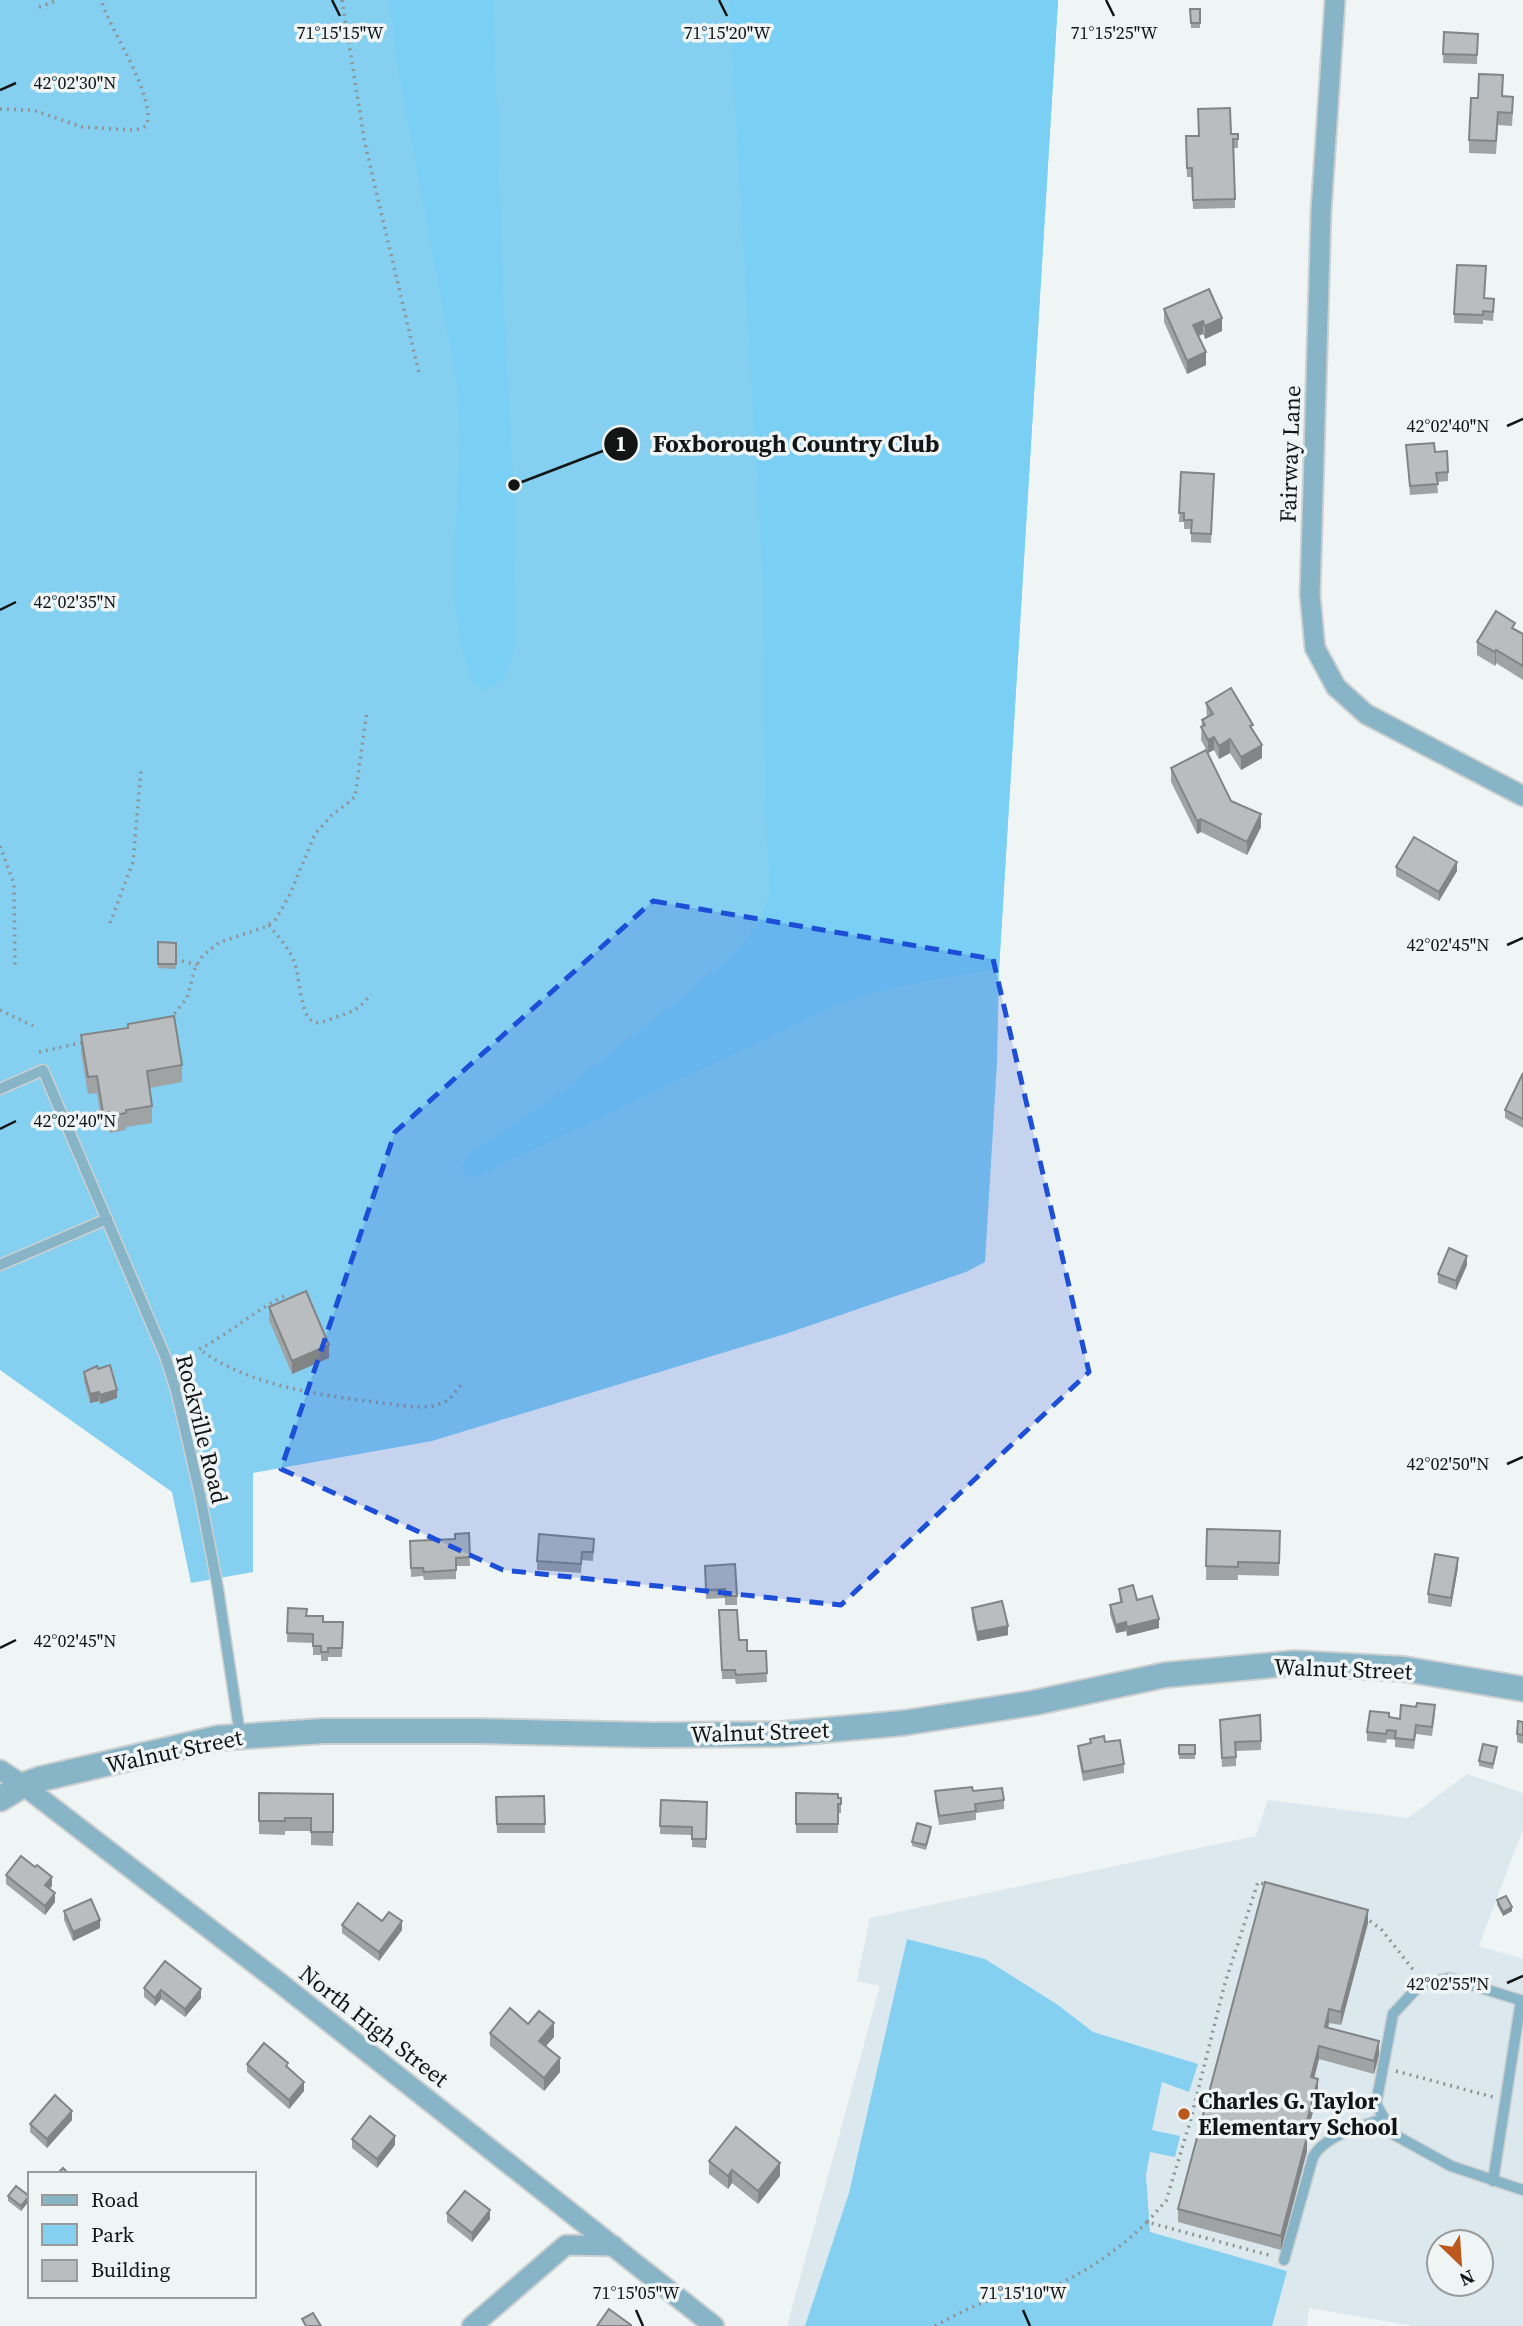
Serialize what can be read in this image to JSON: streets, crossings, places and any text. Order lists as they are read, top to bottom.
{
  "streets": {
    "street": ["Fairway Lane", "Walnut Street", "North High Street"],
    "lane": ["Rockville Road"]
  },
  "crossings": [
    ["Rockville Road", "Walnut Street"],
    ["Walnut Street", "North High Street"]
  ],
  "places": ["Foxborough Country Club", "Charles G. Taylor Elementary School"],
  "legend": ["Road", "Park", "Building"],
  "north": "bottom right",
  "coordinates": [
    "71°15'15\"W",
    "71°15'20\"W",
    "71°15'25\"W",
    "42°02'30\"N",
    "42°02'40\"N",
    "42°02'35\"N",
    "42°02'45\"N",
    "42°02'50\"N",
    "42°02'55\"N",
    "71°15'05\"W",
    "71°15'10\"W"
  ]
}
